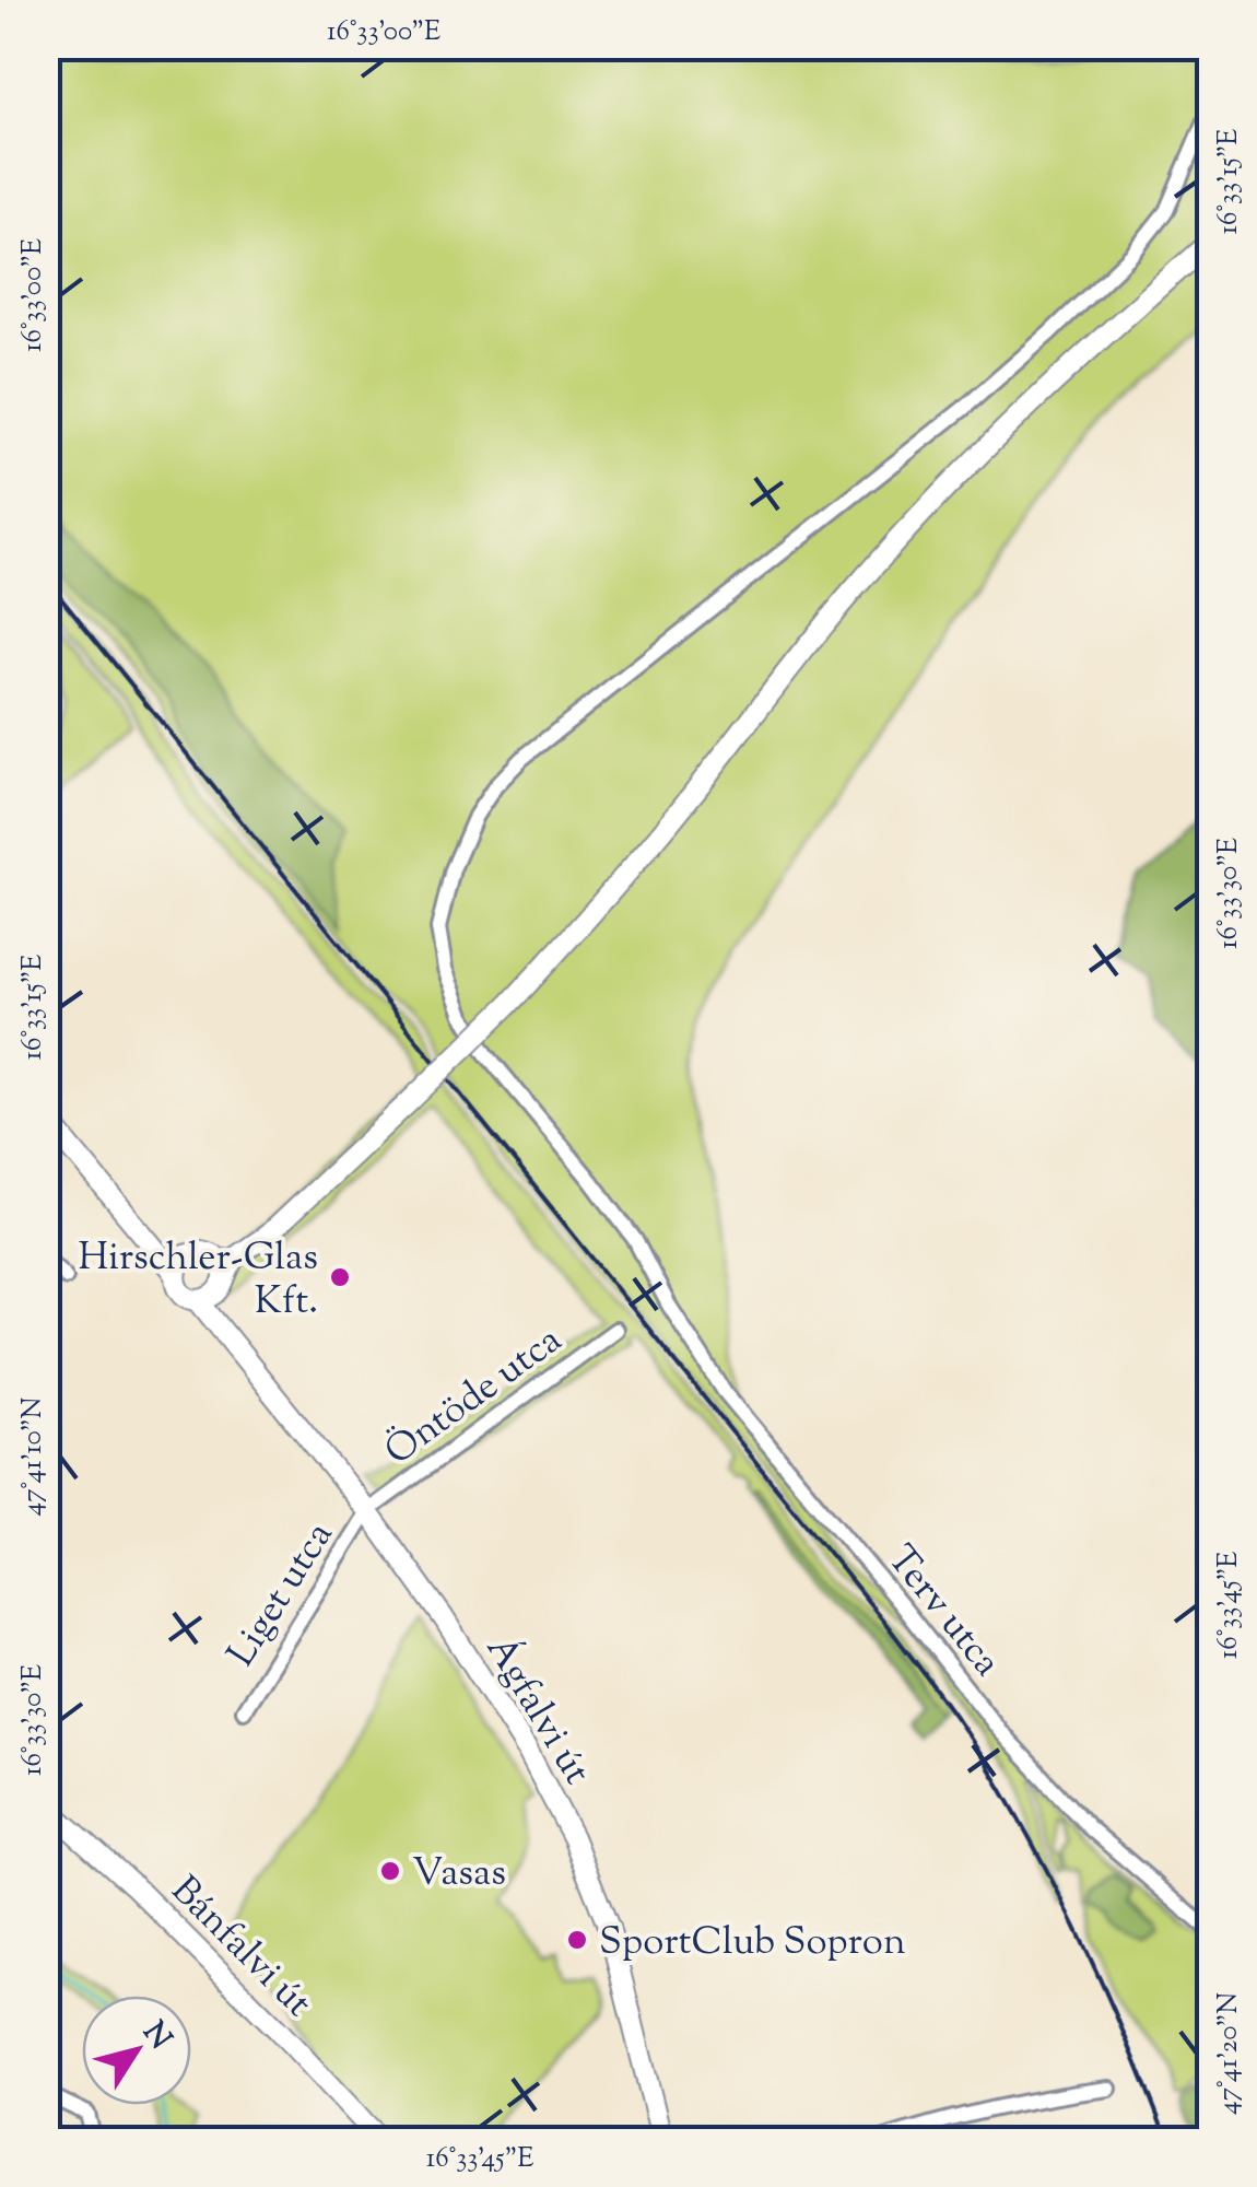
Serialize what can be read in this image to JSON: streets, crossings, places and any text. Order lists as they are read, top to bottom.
{
  "streets": {
    "main road": ["Ágfalvi út", "Bánfalvi út"],
    "street": ["Öntöde utca", "Liget utca", "Terv utca"]
  },
  "crossings": [
    ["Öntöde utca", "Liget utca"],
    ["Öntöde utca", "Ágfalvi út"],
    ["Liget utca", "Ágfalvi út"]
  ],
  "places": ["Hirschler-Glas Kft.", "Vasas", "SportClub Sopron"],
  "north": "top right",
  "coordinates": [
    "16°33'00\"E",
    "16°33'15\"E",
    "16°33'30\"E",
    "47°41'10\"N",
    "16°33'45\"E",
    "47°41'20\"N"
  ]
}
